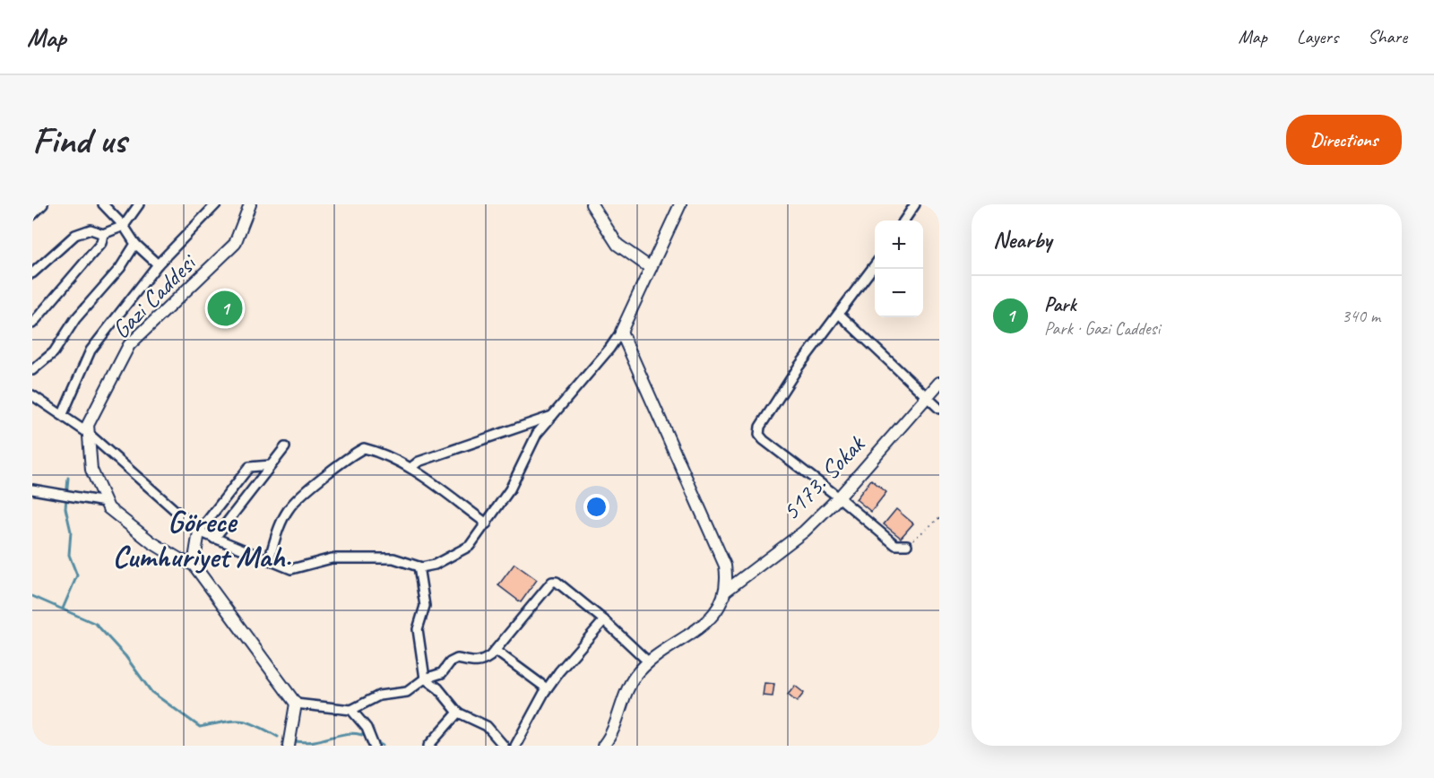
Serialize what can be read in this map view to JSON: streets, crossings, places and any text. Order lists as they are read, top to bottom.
{
  "streets": {
    "street": ["Gazi Caddesi", "5173. Sokak"]
  },
  "districts": ["Görece Cumhuriyet Mah."],
  "page": {
    "header": "Map",
    "nav": ["Map", "Layers", "Share"],
    "buttons": "Directions",
    "title": "Find us",
    "heading": "Nearby",
    "map_buttons": ["+", "−"],
    "list": [
      {
        "mark": "1",
        "name": "Park",
        "note": "Park · Gazi Caddesi",
        "value": "340 m"
      }
    ],
    "pins": "1"
  }
}
